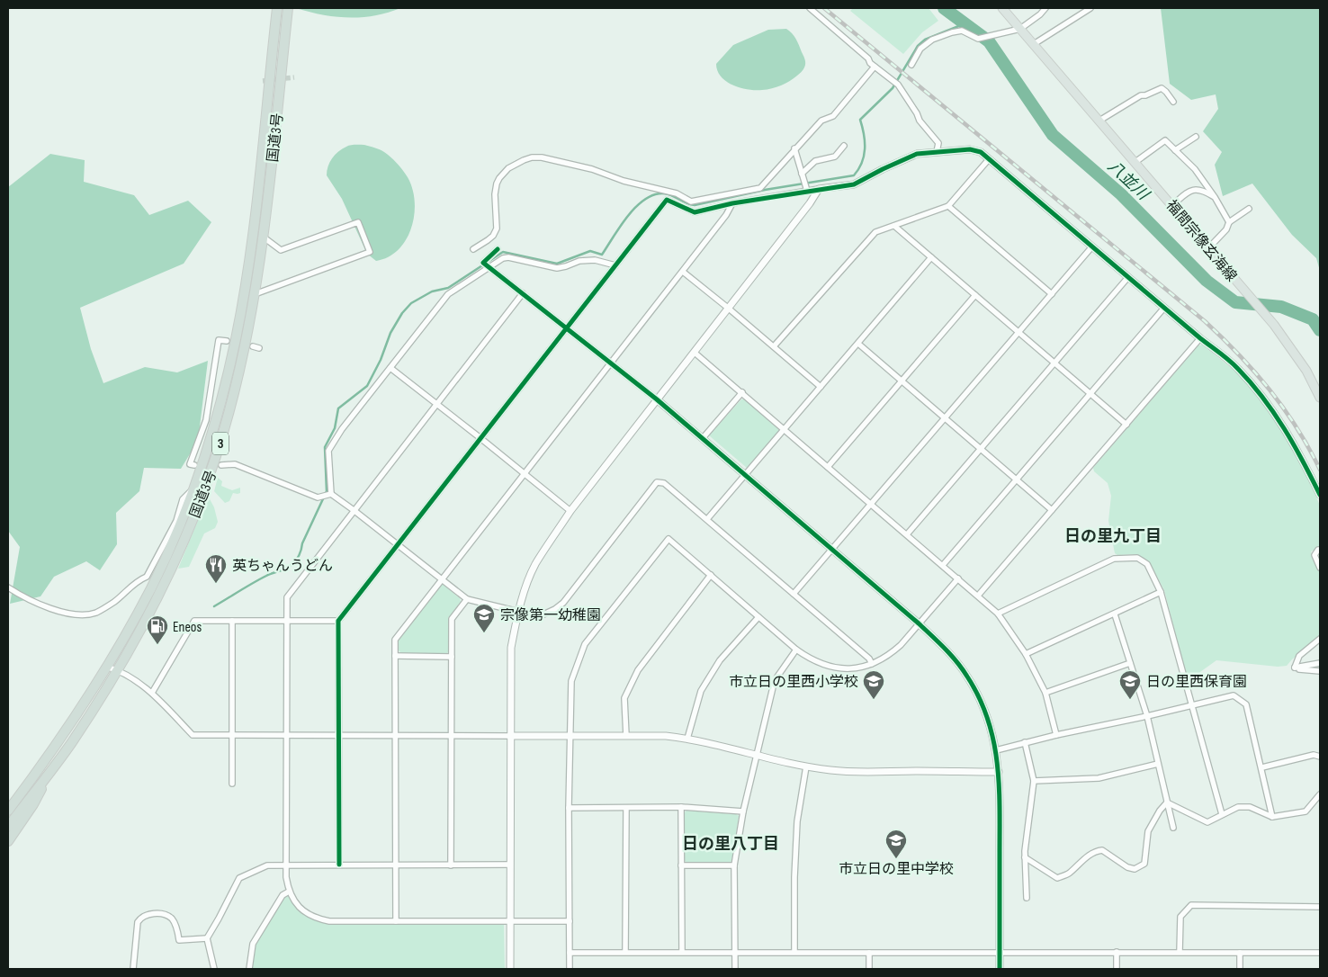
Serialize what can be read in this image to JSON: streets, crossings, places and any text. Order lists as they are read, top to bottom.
{
  "streets": {
    "highway": ["国道3号", "3"],
    "main road": ["福間宗像玄海線"]
  },
  "districts": ["日の里九丁目", "日の里八丁目"],
  "water": ["八並川"],
  "places": {
    "restaurant": ["英ちゃんうどん"],
    "school or university": [
      "宗像第一幼稚園",
      "市立日の里西小学校",
      "日の里西保育園",
      "市立日の里中学校"
    ],
    "fuel station": ["Eneos"]
  }
}
